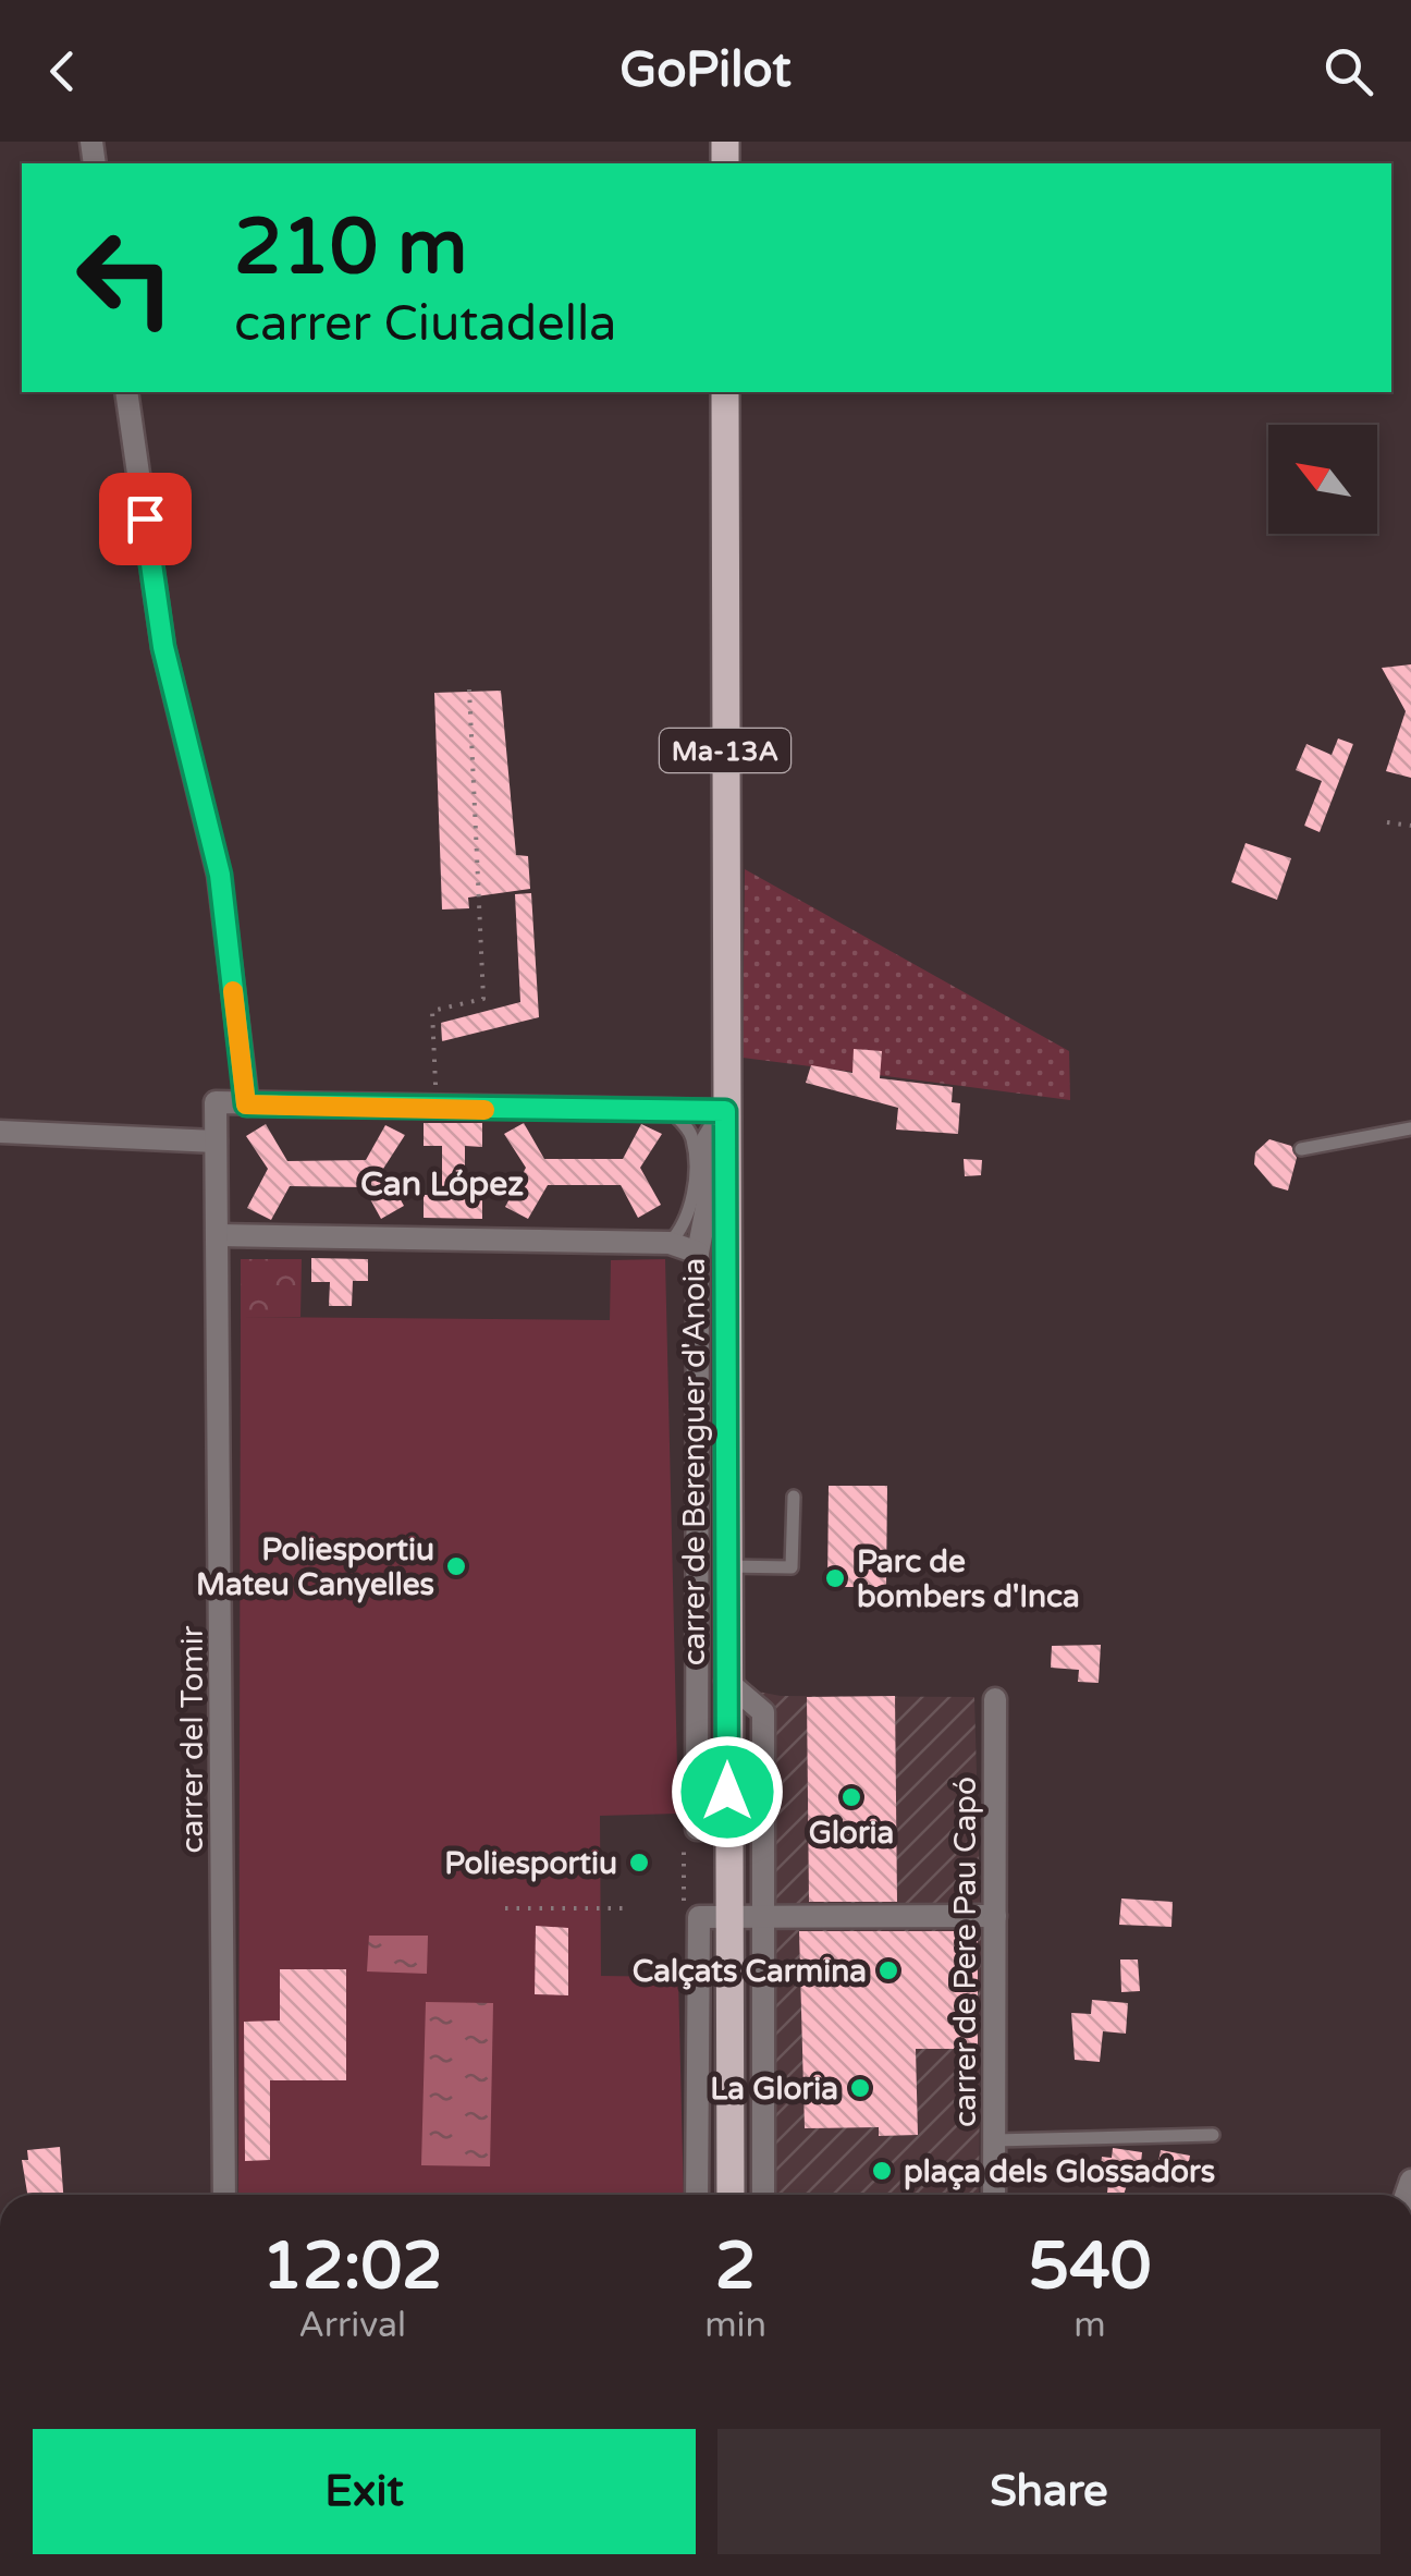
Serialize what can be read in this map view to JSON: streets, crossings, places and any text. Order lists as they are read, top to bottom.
{
  "streets": {
    "main road": ["Ma-13A", "carrer de Berenguer d'Anoia"],
    "street": ["carrer del Tomir", "carrer de Pere Pau Capó"]
  },
  "crossings": [
    ["Ma-13A", "carrer de Berenguer d'Anoia"]
  ],
  "districts": ["Can López"],
  "places": [
    "Poliesportiu Mateu Canyelles",
    "Parc de bombers d'Inca",
    "Gloria",
    "Poliesportiu",
    "Calçats Carmina",
    "La Gloria",
    "plaça dels Glossadors"
  ],
  "north": "top left",
  "page": {
    "header": "GoPilot",
    "turn": ["210 m", "carrer Ciutadella"],
    "eta": [
      "12:02",
      "Arrival",
      "2",
      "min",
      "540",
      "m"
    ],
    "buttons": ["Exit", "Share"]
  }
}
